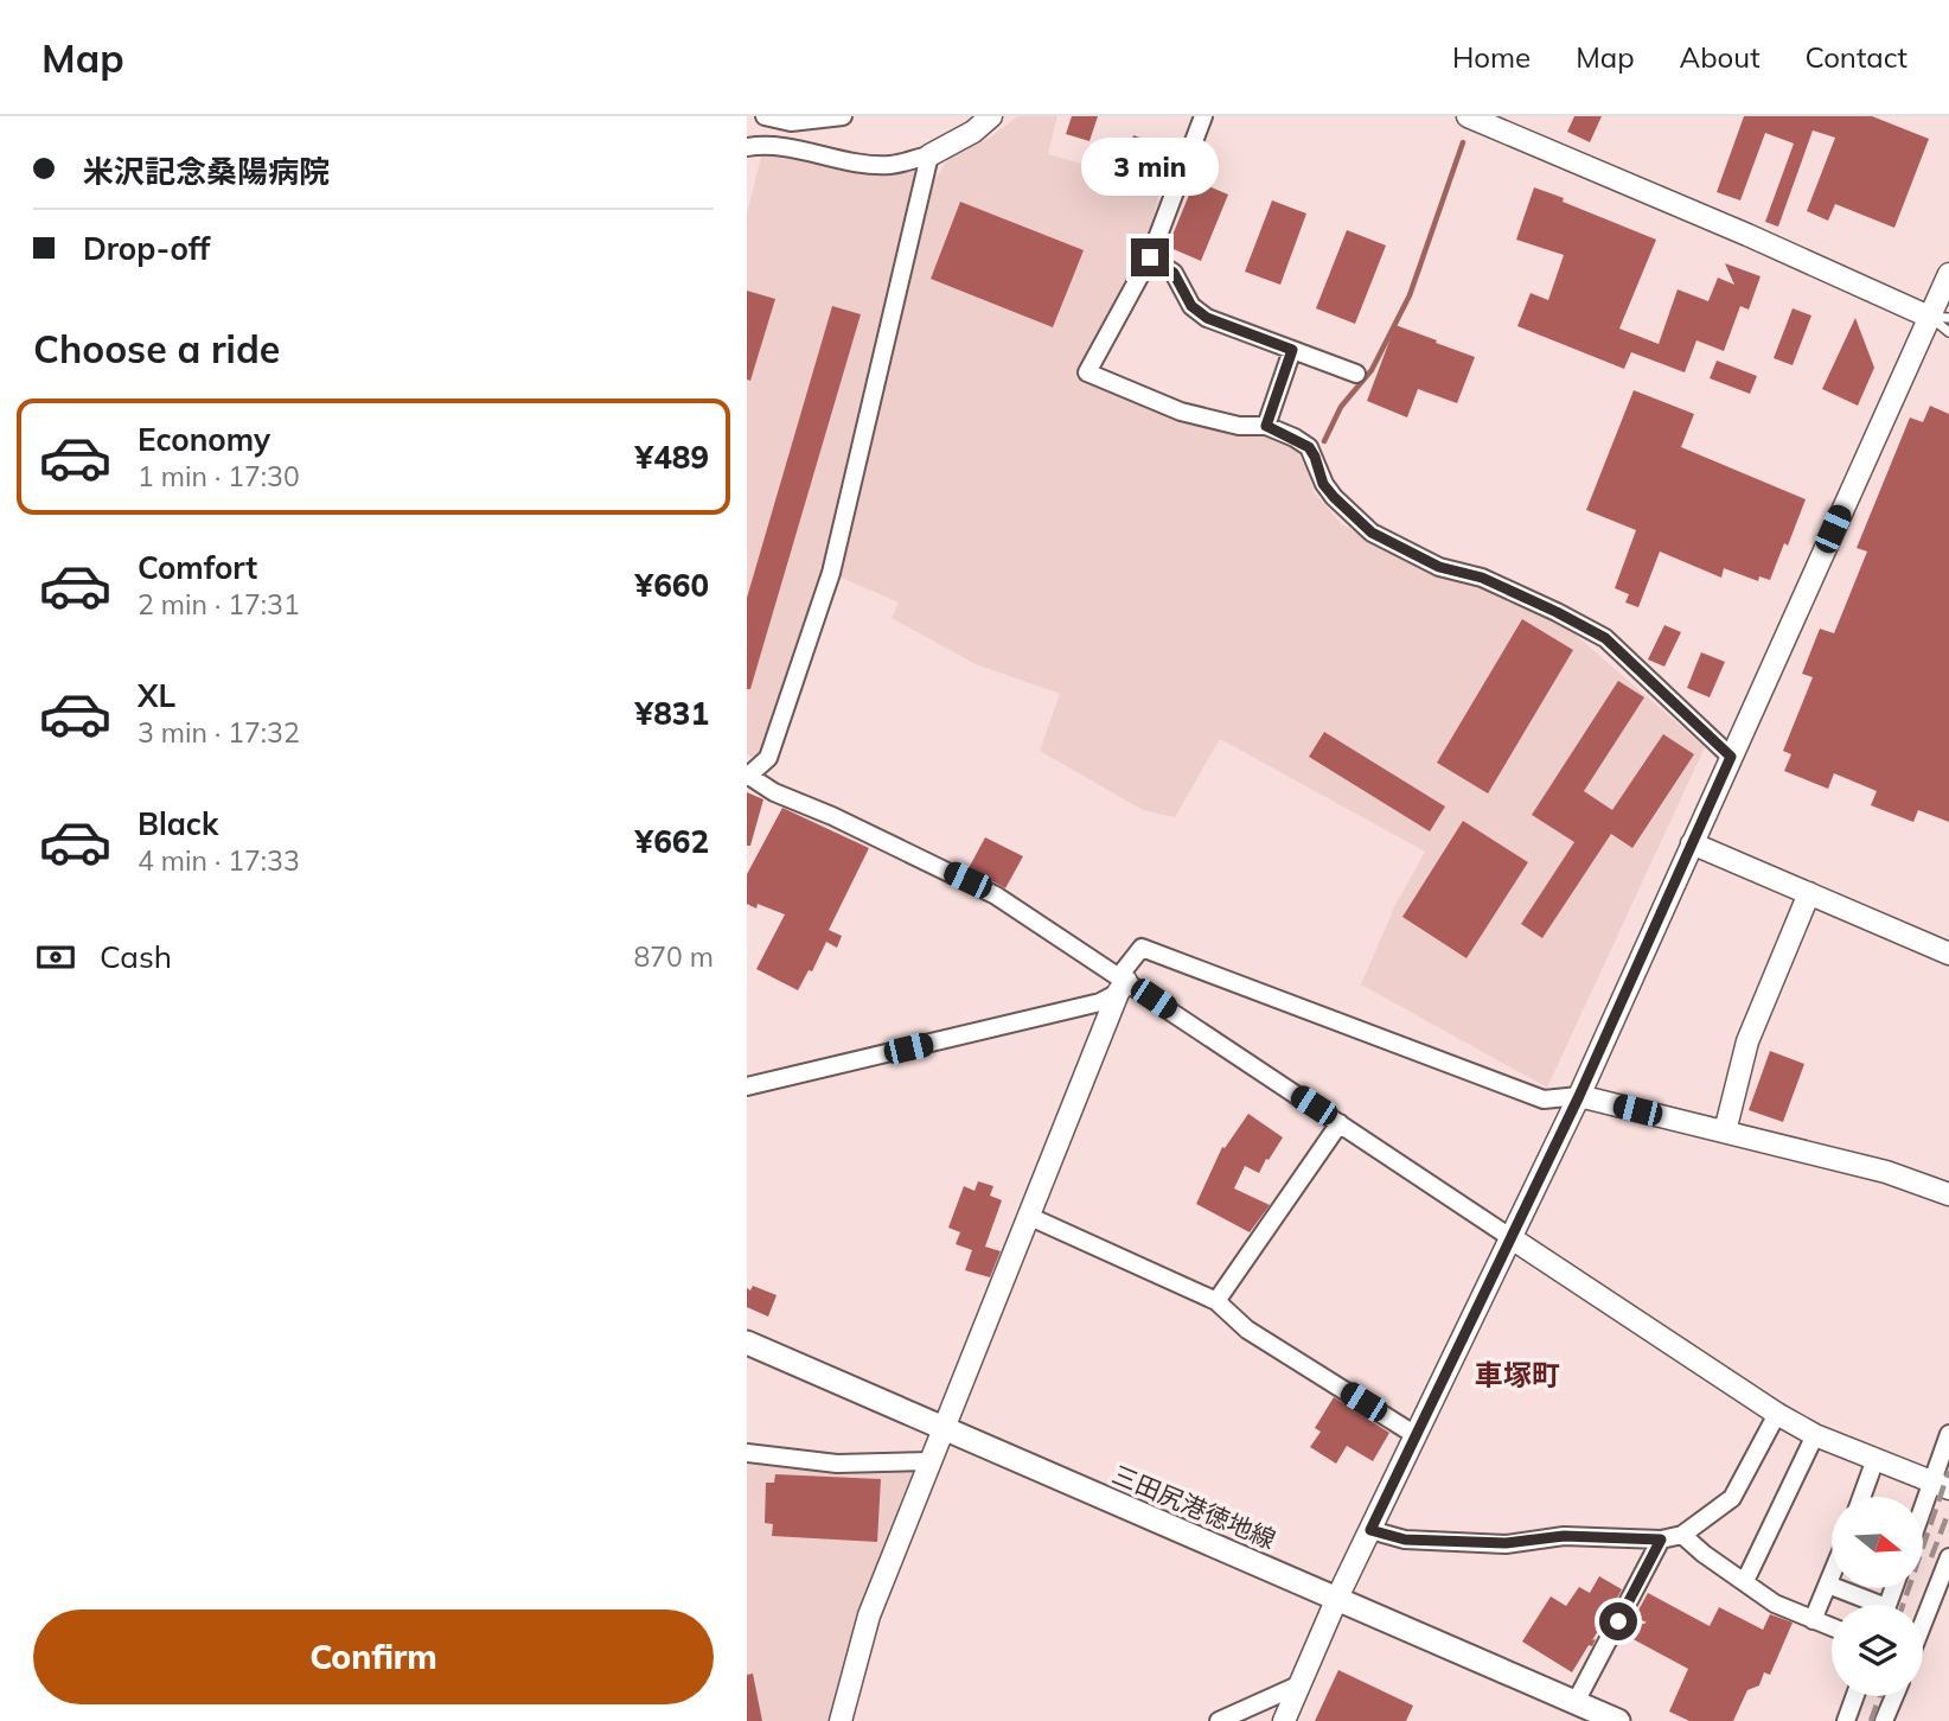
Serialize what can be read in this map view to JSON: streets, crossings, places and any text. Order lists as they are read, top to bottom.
{
  "streets": {
    "main road": ["三田尻港徳地線"]
  },
  "districts": ["車塚町"],
  "north": "right",
  "page": {
    "header": "Map",
    "nav": [
      "Home",
      "Map",
      "About",
      "Contact"
    ],
    "banner": ["米沢記念桑陽病院", "Drop-off"],
    "bubble": "3 min",
    "heading": "Choose a ride",
    "list": [
      {
        "name": "Economy",
        "note": "1 min · 17:30",
        "value": "¥489"
      },
      {
        "name": "Comfort",
        "note": "2 min · 17:31",
        "value": "¥660"
      },
      {
        "name": "XL",
        "note": "3 min · 17:32",
        "value": "¥831"
      },
      {
        "name": "Black",
        "note": "4 min · 17:33",
        "value": "¥662"
      }
    ],
    "pay": ["Cash", "870 m"],
    "buttons": "Confirm"
  }
}
